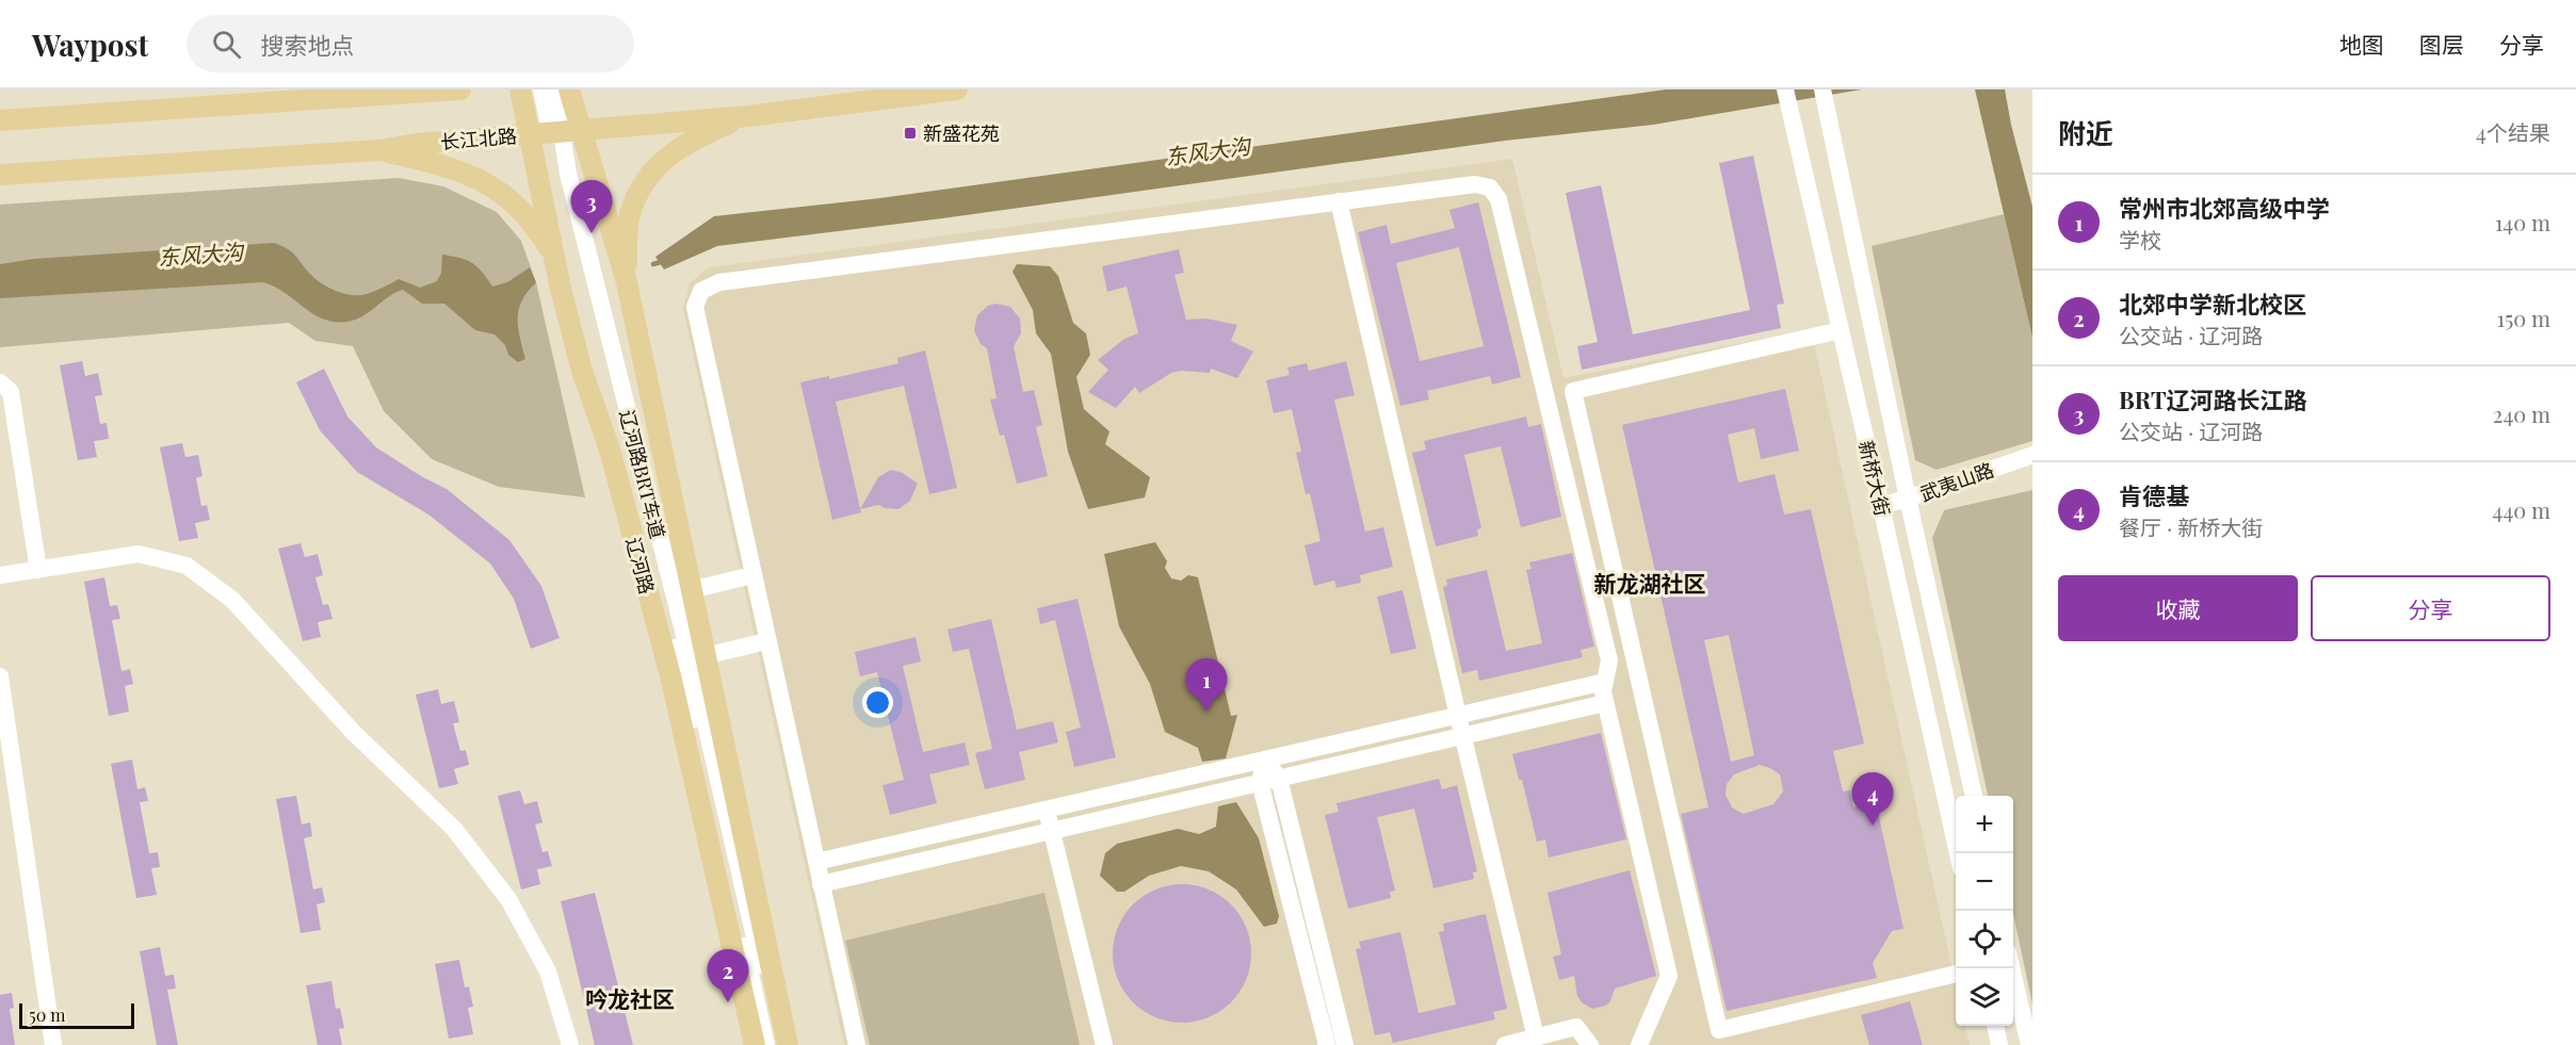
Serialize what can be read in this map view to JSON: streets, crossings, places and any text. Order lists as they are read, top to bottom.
{
  "streets": {
    "main road": ["长江北路", "辽河路"],
    "street": ["辽河路BRT车道", "新桥大街", "武夷山路"]
  },
  "crossings": [
    ["长江北路", "辽河路BRT车道"],
    ["长江北路", "辽河路"],
    ["新桥大街", "武夷山路"]
  ],
  "districts": ["新龙湖社区", "吟龙社区"],
  "water": ["东风大沟"],
  "places": {
    "transit": ["新盛花苑"]
  },
  "scale_bar": "50 m",
  "page": {
    "header": "Waypost",
    "search": "搜索地点",
    "nav": ["地图", "图层", "分享"],
    "heading": ["附近", "4个结果"],
    "list": [
      {
        "mark": "1",
        "name": "常州市北郊高级中学",
        "note": "学校",
        "value": "140 m"
      },
      {
        "mark": "2",
        "name": "北郊中学新北校区",
        "note": "公交站 · 辽河路",
        "value": "150 m"
      },
      {
        "mark": "3",
        "name": "BRT辽河路长江路",
        "note": "公交站 · 辽河路",
        "value": "240 m"
      },
      {
        "mark": "4",
        "name": "肯德基",
        "note": "餐厅 · 新桥大街",
        "value": "440 m"
      }
    ],
    "pins": [
      "3",
      "1",
      "4",
      "2"
    ],
    "buttons": ["收藏", "分享"],
    "map_buttons": ["+", "−"],
    "scale": "50 m"
  }
}
